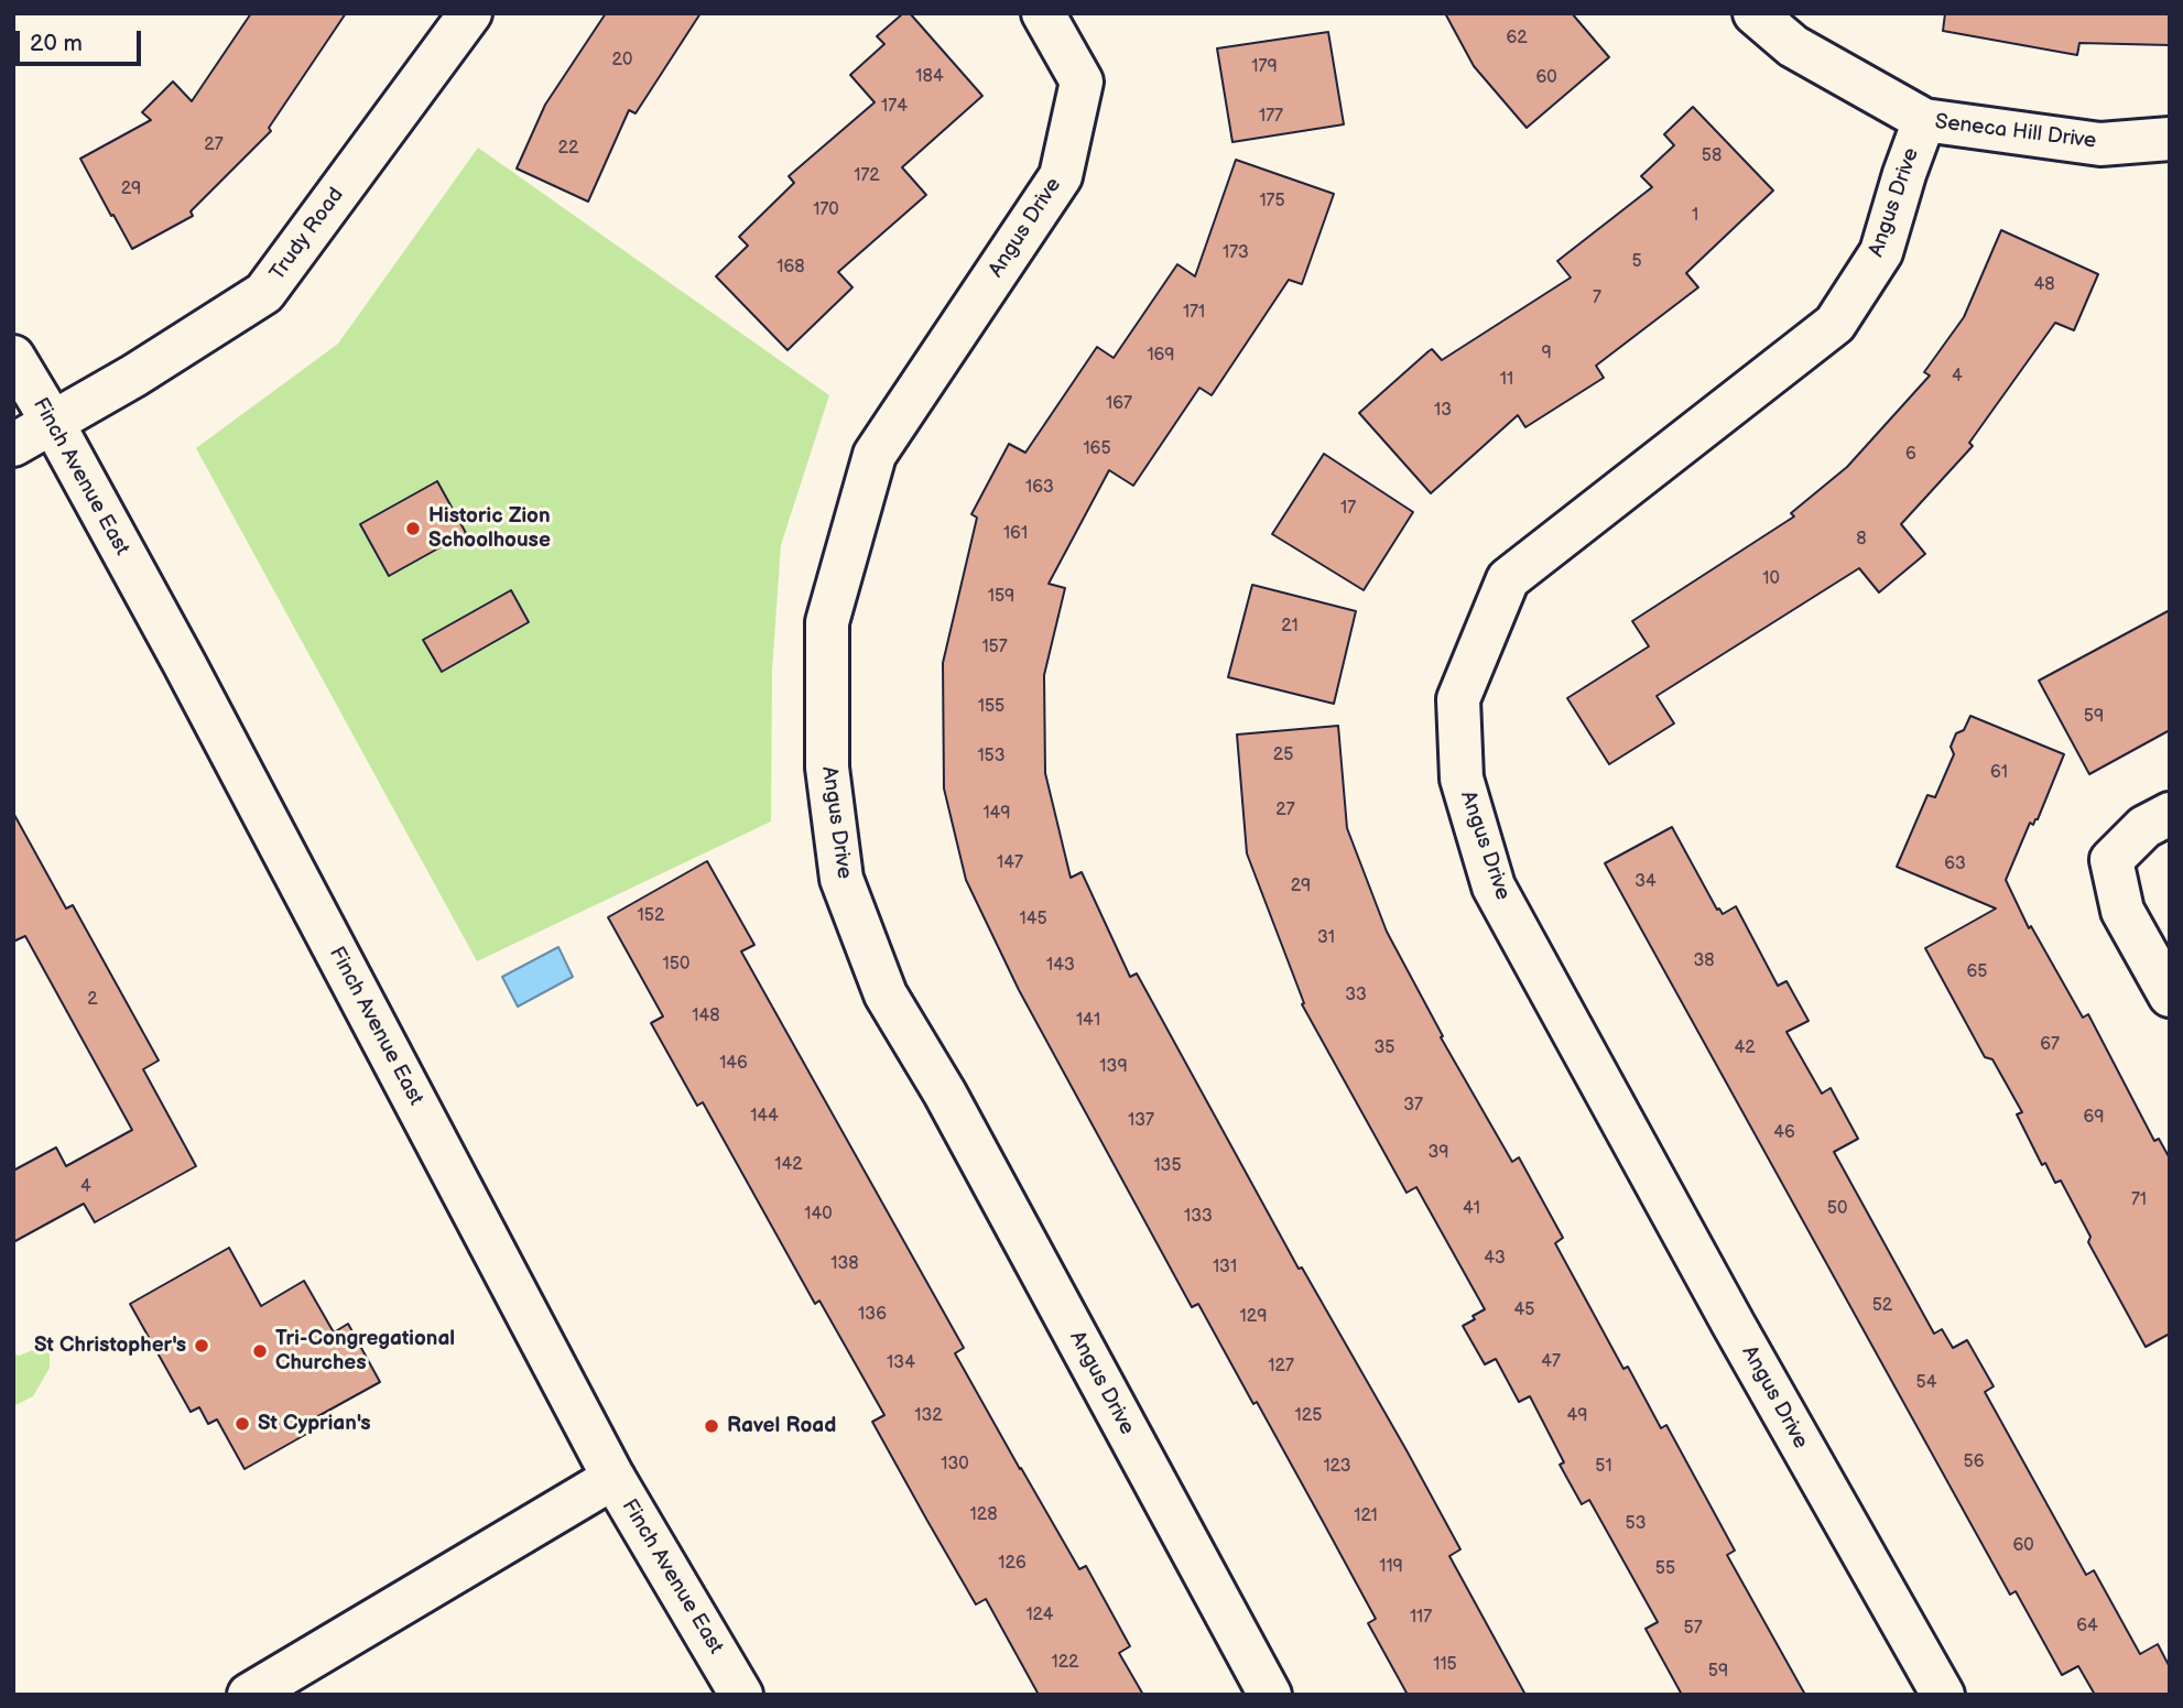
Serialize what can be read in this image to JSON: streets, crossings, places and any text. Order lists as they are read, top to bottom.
{
  "streets": {
    "street": [
      "Seneca Hill Drive",
      "Angus Drive",
      "Trudy Road",
      "Finch Avenue East"
    ]
  },
  "crossings": [
    ["Seneca Hill Drive", "Angus Drive"],
    ["Trudy Road", "Finch Avenue East"]
  ],
  "places": [
    "Historic Zion Schoolhouse",
    "St Christopher's",
    "Tri-Congregational Churches",
    "St Cyprian's",
    "Ravel Road"
  ],
  "house_numbers": [
    "62",
    "20",
    "179",
    "184",
    "60",
    "174",
    "177",
    "27",
    "22",
    "58",
    "172",
    "29",
    "175",
    "170",
    "1",
    "173",
    "5",
    "168",
    "48",
    "7",
    "171",
    "9",
    "169",
    "4",
    "11",
    "167",
    "13",
    "165",
    "6",
    "163",
    "17",
    "161",
    "8",
    "10",
    "159",
    "21",
    "157",
    "155",
    "59",
    "25",
    "153",
    "61",
    "27",
    "149",
    "147",
    "63",
    "34",
    "29",
    "152",
    "145",
    "31",
    "38",
    "150",
    "143",
    "65",
    "33",
    "2",
    "148",
    "141",
    "67",
    "35",
    "42",
    "146",
    "139",
    "37",
    "144",
    "69",
    "137",
    "46",
    "39",
    "142",
    "135",
    "4",
    "71",
    "41",
    "50",
    "140",
    "133",
    "43",
    "138",
    "131",
    "52",
    "45",
    "136",
    "129",
    "47",
    "134",
    "127",
    "54",
    "132",
    "125",
    "49",
    "56",
    "130",
    "123",
    "51",
    "128",
    "121",
    "53",
    "60",
    "126",
    "119",
    "55",
    "124",
    "117",
    "64",
    "57",
    "122",
    "115",
    "59"
  ],
  "scale_bar": "20 m"
}
